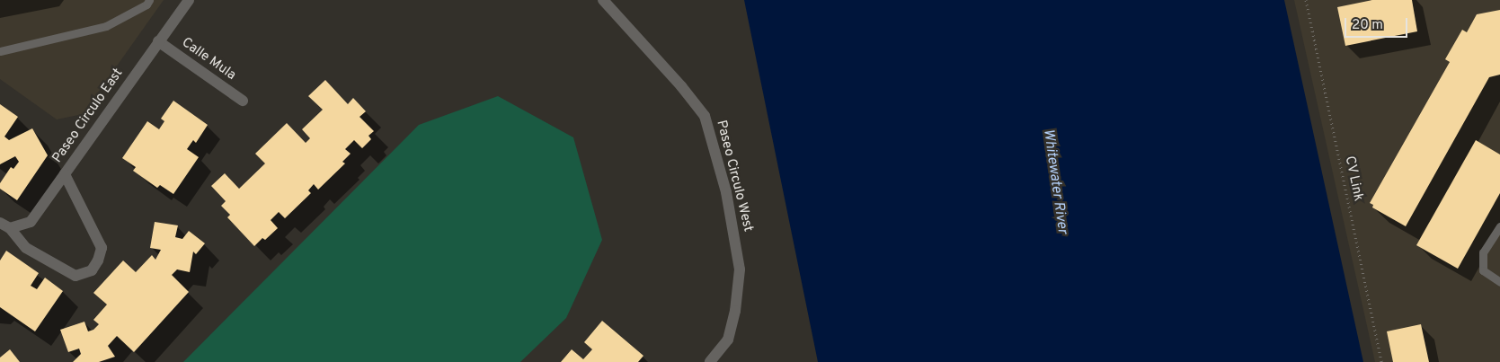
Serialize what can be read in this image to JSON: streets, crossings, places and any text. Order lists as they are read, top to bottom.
{
  "streets": {
    "street": ["Calle Mula", "Paseo Circulo East", "Paseo Circulo West"],
    "path": ["CV Link"]
  },
  "crossings": [
    ["Calle Mula", "Paseo Circulo East"]
  ],
  "water": ["Whitewater River"],
  "scale_bar": "20 m"
}
